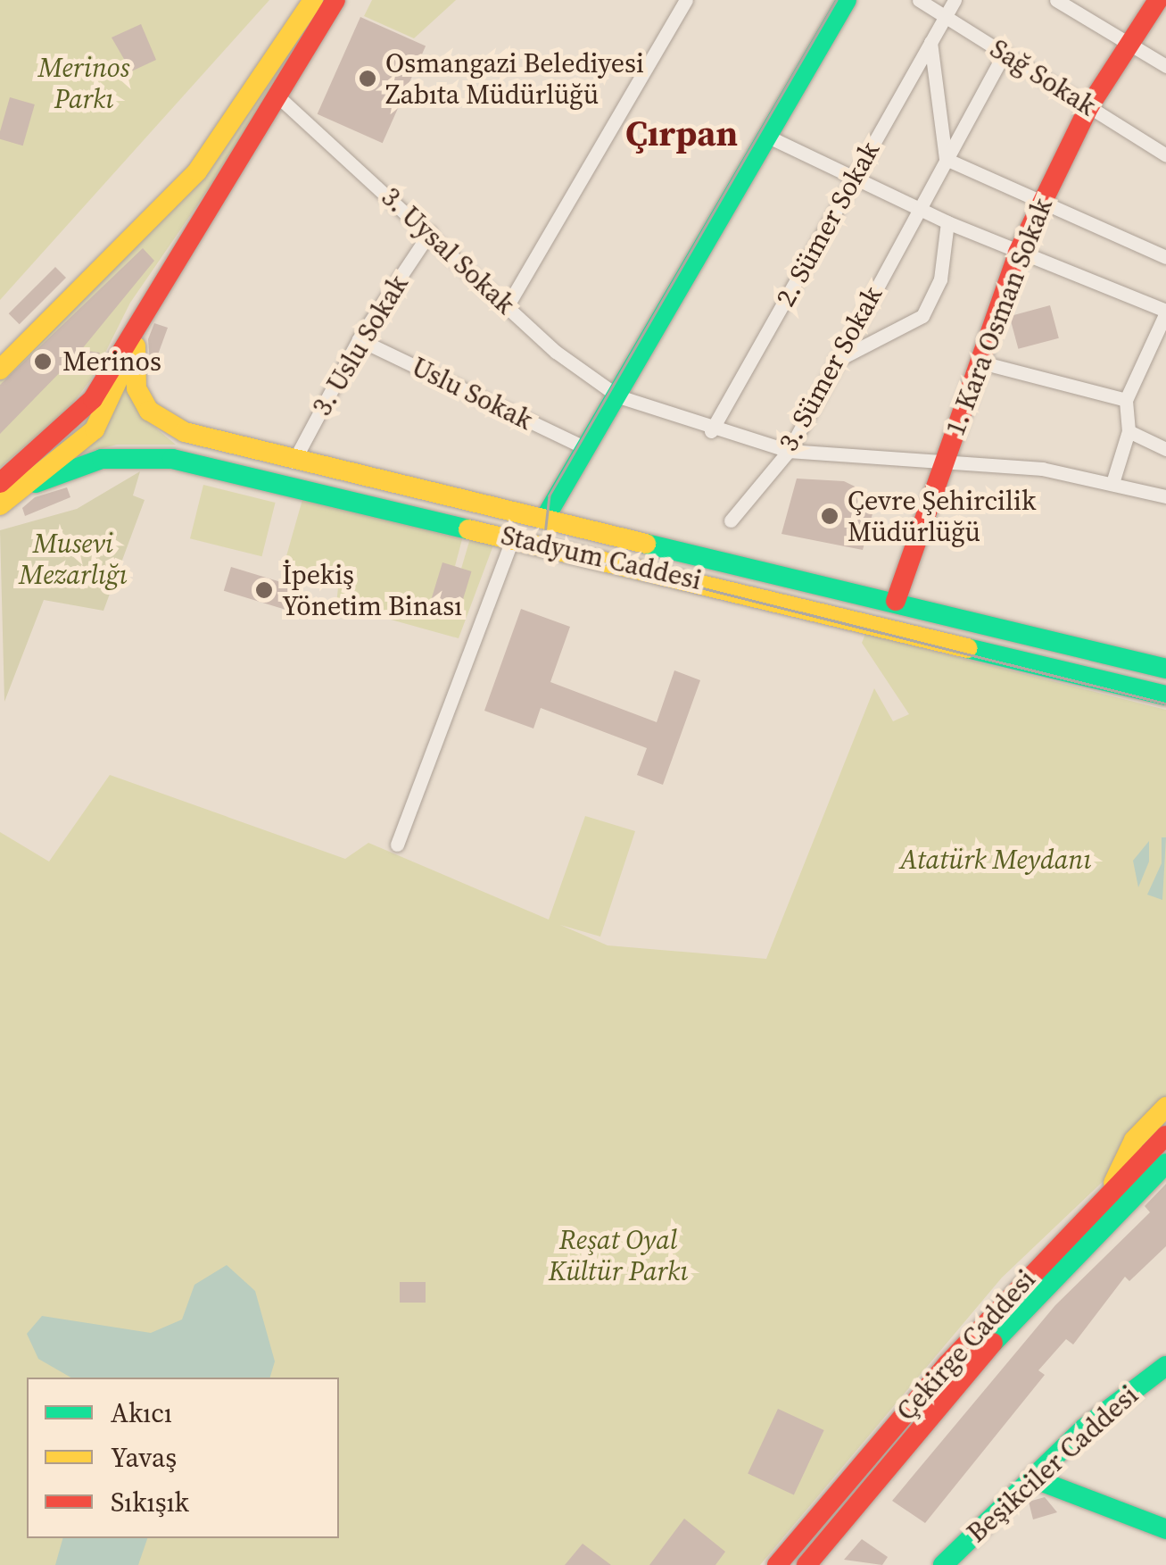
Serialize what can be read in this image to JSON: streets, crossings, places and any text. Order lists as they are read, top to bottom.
{
  "streets": {
    "main road": [
      "1. Kara Osman Sokak",
      "Stadyum Caddesi",
      "Çekirge Caddesi",
      "Beşikciler Caddesi"
    ],
    "street": [
      "Sağ Sokak",
      "2. Sümer Sokak",
      "3. Uysal Sokak",
      "3. Uslu Sokak",
      "3. Sümer Sokak",
      "Uslu Sokak"
    ]
  },
  "crossings": [
    ["Sağ Sokak", "2. Sümer Sokak"],
    ["Sağ Sokak", "1. Kara Osman Sokak"],
    ["Sağ Sokak", "3. Sümer Sokak"],
    ["2. Sümer Sokak", "3. Uysal Sokak"],
    ["3. Uysal Sokak", "1. Kara Osman Sokak"],
    ["3. Uysal Sokak", "3. Uslu Sokak"],
    ["3. Uysal Sokak", "3. Sümer Sokak"],
    ["3. Uslu Sokak", "Uslu Sokak"]
  ],
  "districts": ["Çırpan"],
  "parks": [
    "Merinos Parkı",
    "Musevi Mezarlığı",
    "Atatürk Meydanı",
    "Reşat Oyal Kültür Parkı"
  ],
  "places": [
    "Osmangazi Belediyesi Zabıta Müdürlüğü",
    "Merinos",
    "Çevre Şehircilik Müdürlüğü",
    "İpekiş Yönetim Binası"
  ],
  "legend": ["Akıcı", "Yavaş", "Sıkışık"]
}
